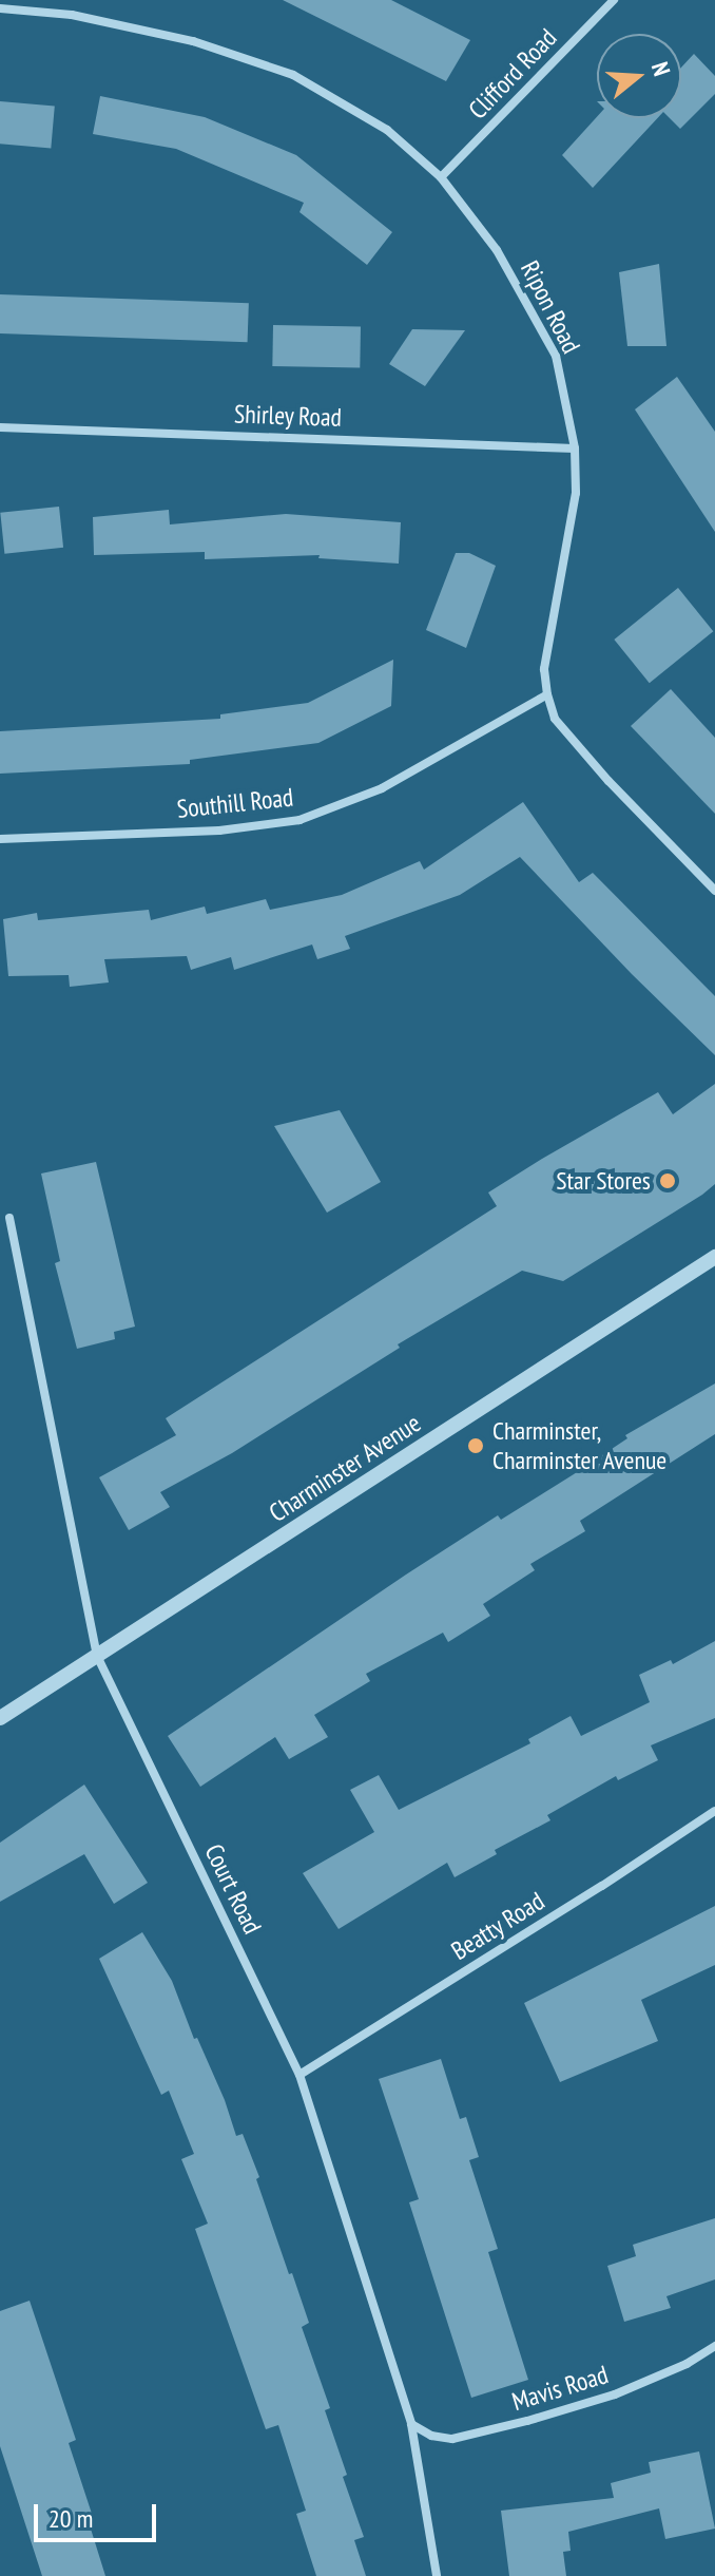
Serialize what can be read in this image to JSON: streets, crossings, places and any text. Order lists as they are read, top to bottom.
{
  "streets": {
    "street": [
      "Clifford Road",
      "Ripon Road",
      "Shirley Road",
      "Southill Road",
      "Charminster Avenue",
      "Court Road",
      "Beatty Road",
      "Mavis Road"
    ]
  },
  "crossings": [
    ["Clifford Road", "Ripon Road"],
    ["Ripon Road", "Shirley Road"],
    ["Ripon Road", "Southill Road"],
    ["Charminster Avenue", "Court Road"],
    ["Court Road", "Beatty Road"],
    ["Court Road", "Mavis Road"]
  ],
  "places": ["Star Stores", "Charminster, Charminster Avenue"],
  "scale_bar": "20 m",
  "north": "right"
}
